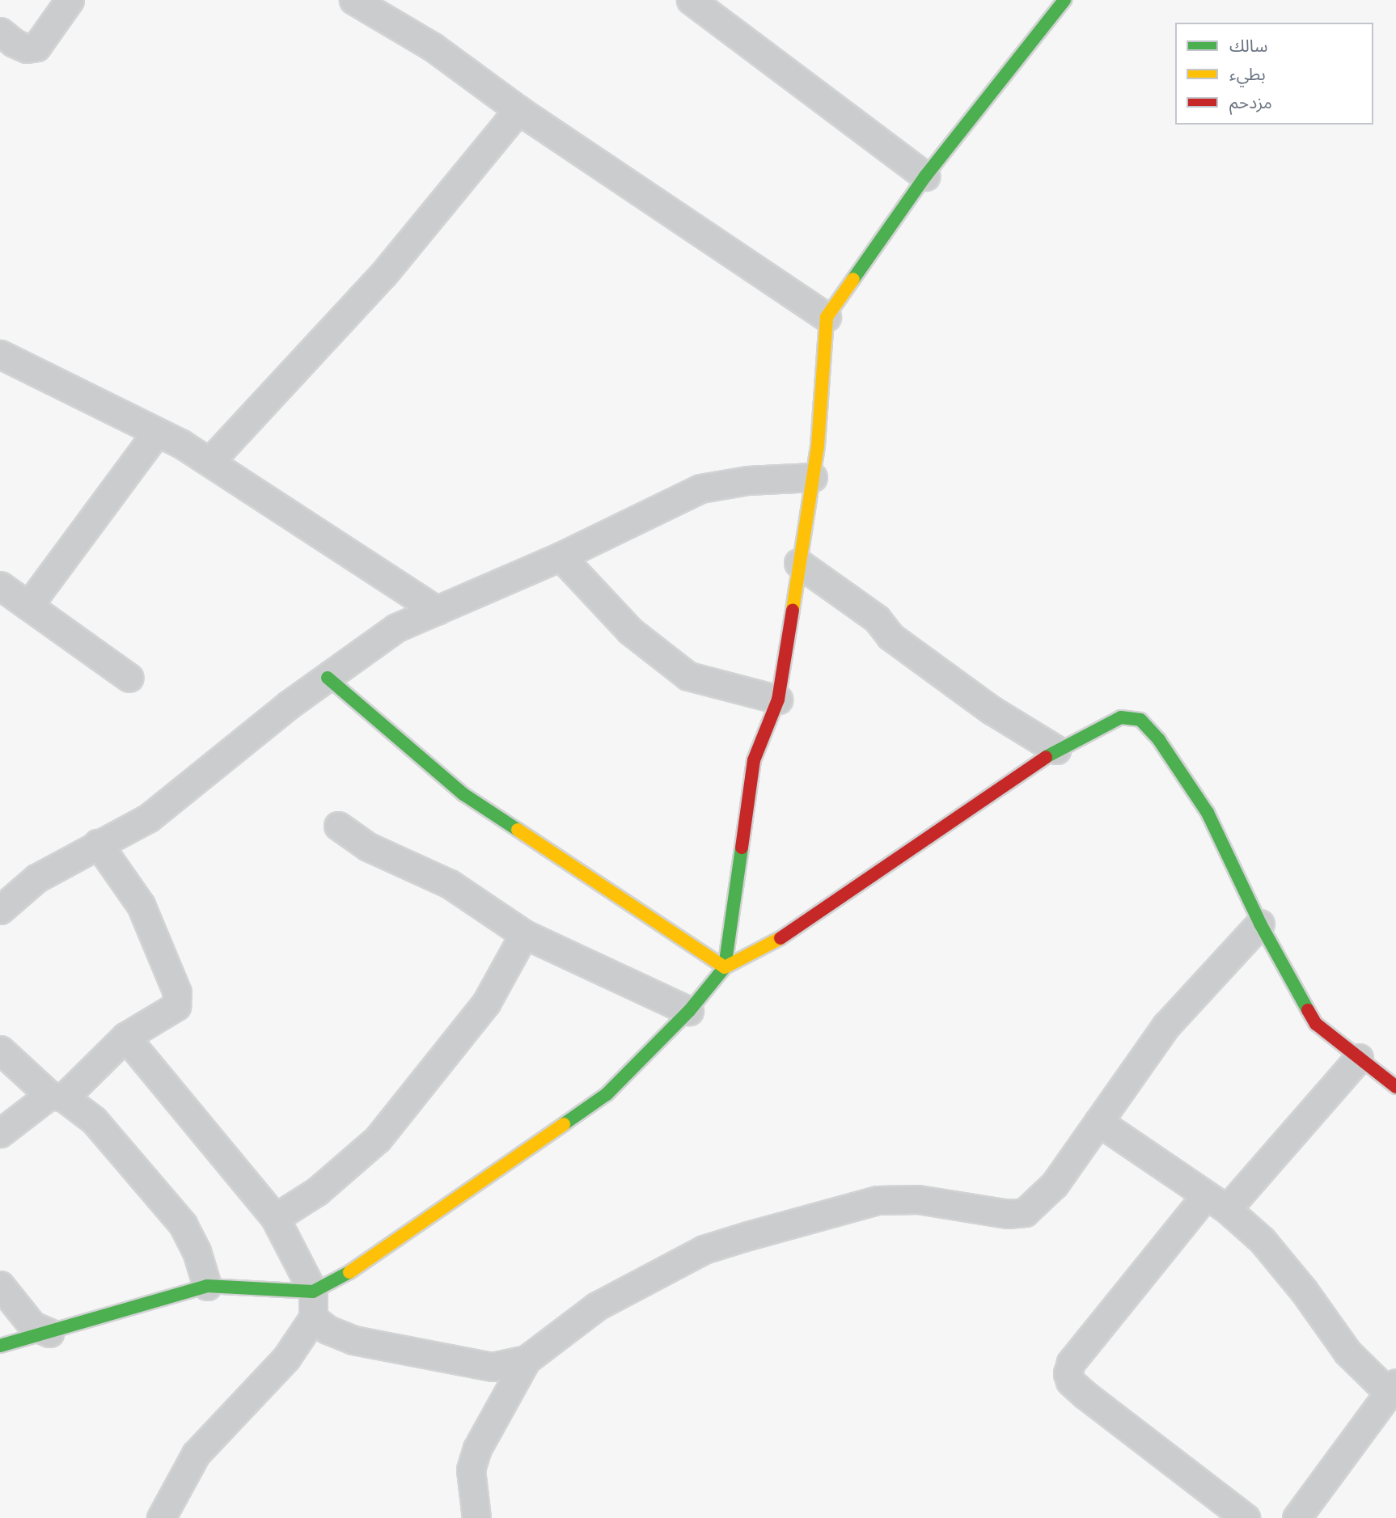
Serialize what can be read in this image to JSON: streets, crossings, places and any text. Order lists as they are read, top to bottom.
{
  "legend": ["سالك", "بطيء", "مزدحم"]
}
